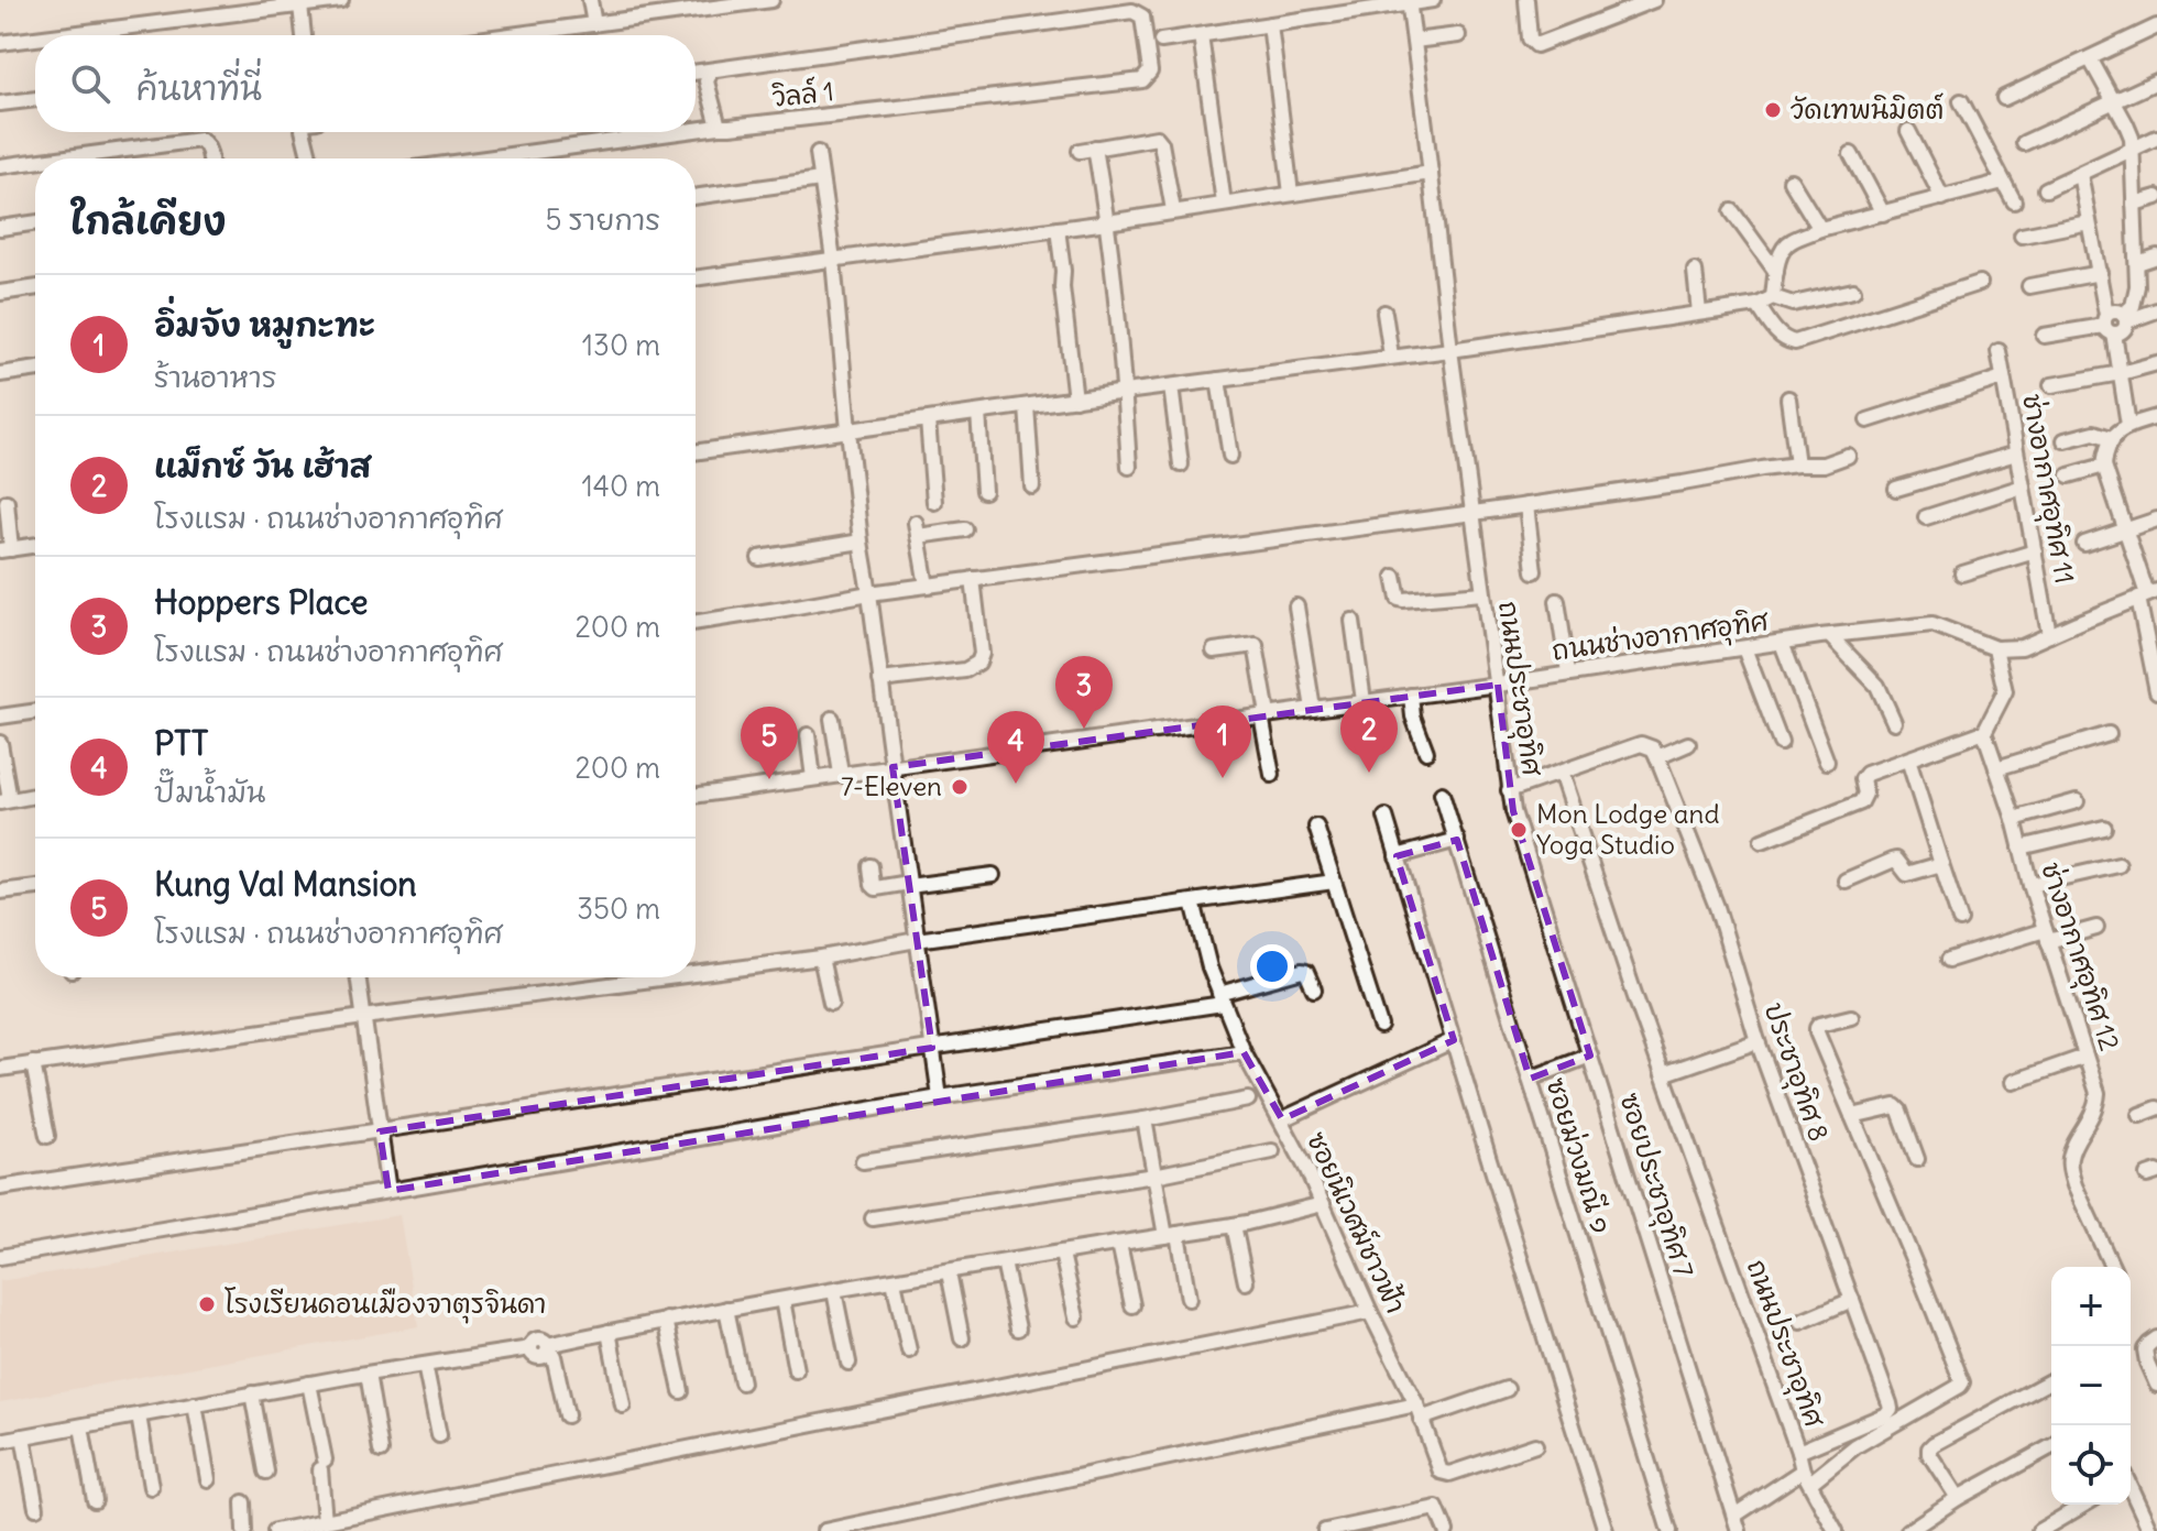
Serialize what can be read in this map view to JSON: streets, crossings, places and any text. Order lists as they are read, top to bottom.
{
  "streets": {
    "street": [
      "วิลล์ 1",
      "ช่างอากาศอุทิศ 11",
      "ถนนช่างอากาศอุทิศ",
      "ถนนประชาอุทิศ",
      "ช่างอากาศอุทิศ 12",
      "ประชาอุทิศ 8",
      "ซอยม่วงมณี ๑",
      "ซอยประชาอุทิศ 7",
      "ซอยนิเวศม์ชาวฟ้า"
    ]
  },
  "crossings": [
    ["ถนนช่างอากาศอุทิศ", "ถนนประชาอุทิศ"],
    ["ถนนประชาอุทิศ", "ประชาอุทิศ 8"],
    ["ถนนประชาอุทิศ", "ซอยประชาอุทิศ 7"]
  ],
  "places": [
    "วัดเทพนิมิตต์",
    "7-Eleven",
    "Mon Lodge and Yoga Studio",
    "โรงเรียนดอนเมืองจาตุรจินดา"
  ],
  "page": {
    "search": "ค้นหาที่นี่",
    "heading": ["ใกล้เคียง", "5 รายการ"],
    "list": [
      {
        "mark": "1",
        "name": "อิ่มจัง หมูกะทะ",
        "note": "ร้านอาหาร",
        "value": "130 m"
      },
      {
        "mark": "2",
        "name": "แม็กซ์ วัน เฮ้าส",
        "note": "โรงแรม · ถนนช่างอากาศอุทิศ",
        "value": "140 m"
      },
      {
        "mark": "3",
        "name": "Hoppers Place",
        "note": "โรงแรม · ถนนช่างอากาศอุทิศ",
        "value": "200 m"
      },
      {
        "mark": "4",
        "name": "PTT",
        "note": "ปั๊มน้ำมัน",
        "value": "200 m"
      },
      {
        "mark": "5",
        "name": "Kung Val Mansion",
        "note": "โรงแรม · ถนนช่างอากาศอุทิศ",
        "value": "350 m"
      }
    ],
    "pins": [
      "3",
      "2",
      "1",
      "5",
      "4"
    ],
    "map_buttons": ["+", "−"]
  }
}
